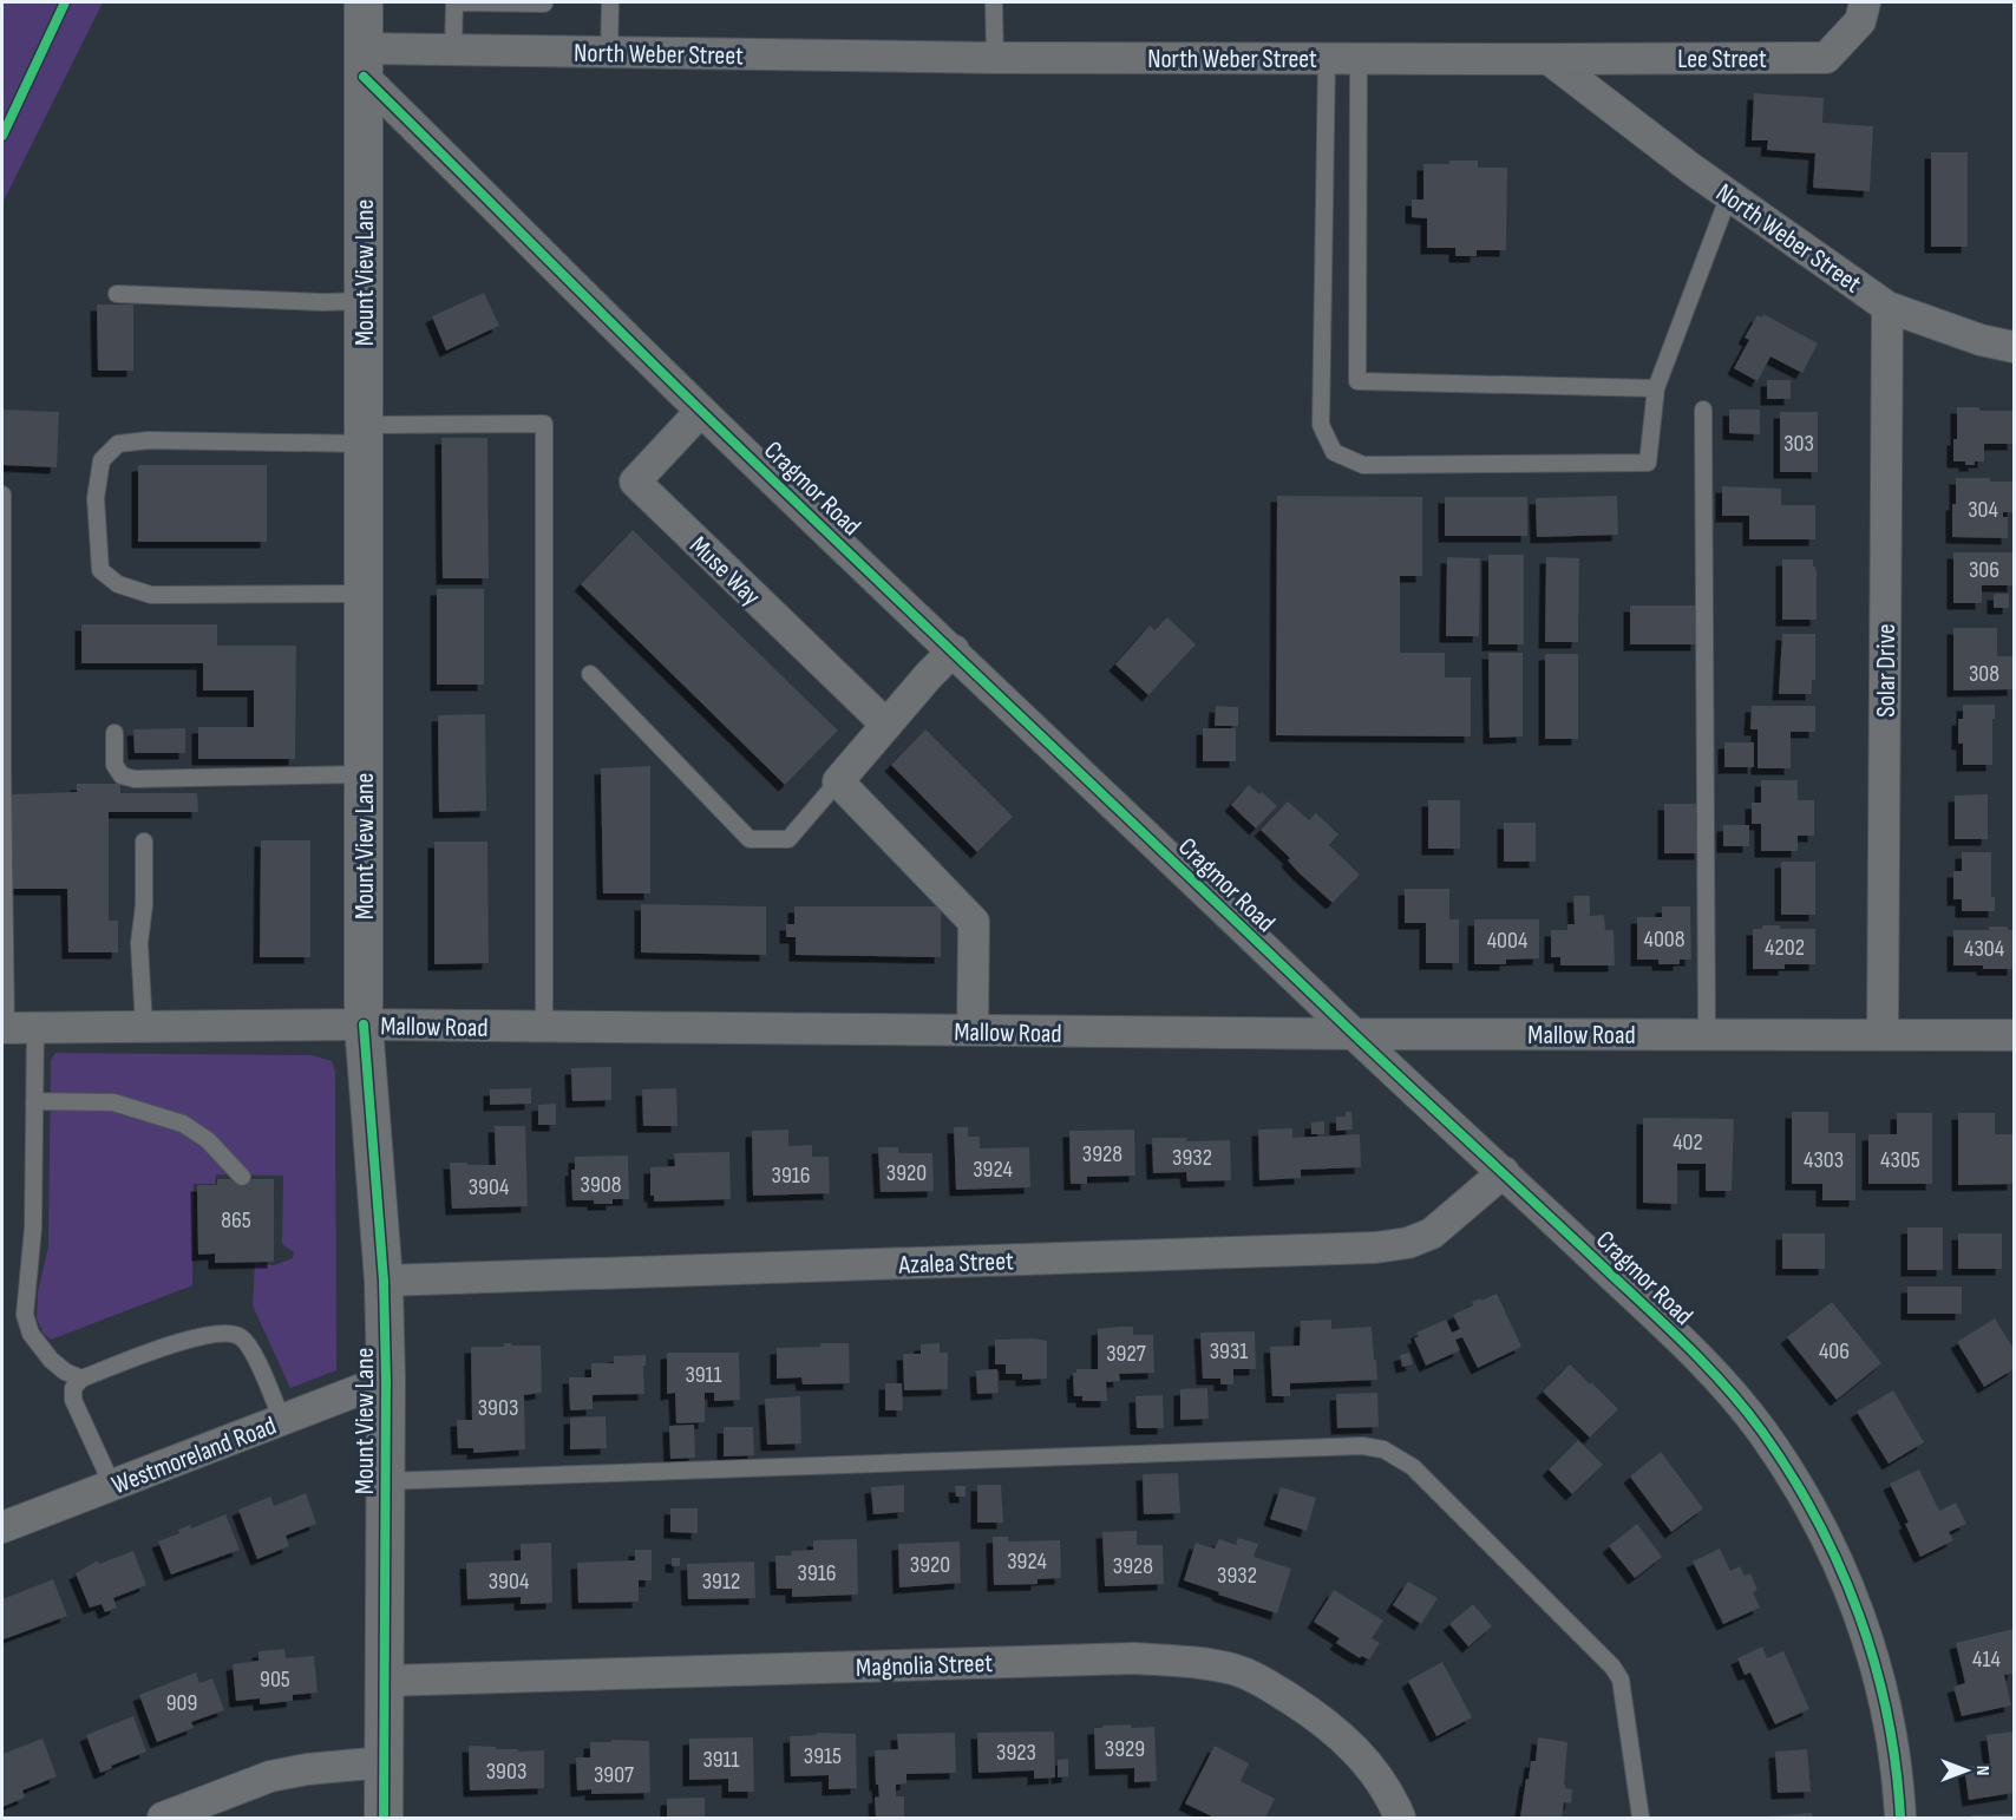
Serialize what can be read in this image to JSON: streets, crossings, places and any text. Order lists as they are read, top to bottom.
{
  "streets": {
    "street": [
      "North Weber Street",
      "Lee Street",
      "Mount View Lane",
      "Cragmor Road",
      "Muse Way",
      "Solar Drive",
      "Mallow Road",
      "Azalea Street",
      "Westmoreland Road",
      "Magnolia Street"
    ]
  },
  "crossings": [
    ["North Weber Street", "Lee Street"],
    ["North Weber Street", "Mount View Lane"],
    ["North Weber Street", "Cragmor Road"],
    ["North Weber Street", "Solar Drive"],
    ["Mount View Lane", "Cragmor Road"],
    ["Mount View Lane", "Mallow Road"],
    ["Mount View Lane", "Azalea Street"],
    ["Mount View Lane", "Westmoreland Road"],
    ["Mount View Lane", "Magnolia Street"],
    ["Cragmor Road", "Muse Way"],
    ["Cragmor Road", "Mallow Road"],
    ["Cragmor Road", "Azalea Street"],
    ["Solar Drive", "Mallow Road"]
  ],
  "house_numbers": [
    "303",
    "304",
    "306",
    "308",
    "4008",
    "4004",
    "4202",
    "4304",
    "402",
    "3928",
    "3932",
    "4303",
    "4305",
    "3924",
    "3920",
    "3916",
    "3908",
    "3904",
    "865",
    "3931",
    "406",
    "3927",
    "3911",
    "3903",
    "3924",
    "3920",
    "3928",
    "3916",
    "3932",
    "3904",
    "3912",
    "414",
    "905",
    "909",
    "3929",
    "3923",
    "3915",
    "3911",
    "3903",
    "3907"
  ],
  "north": "right"
}
